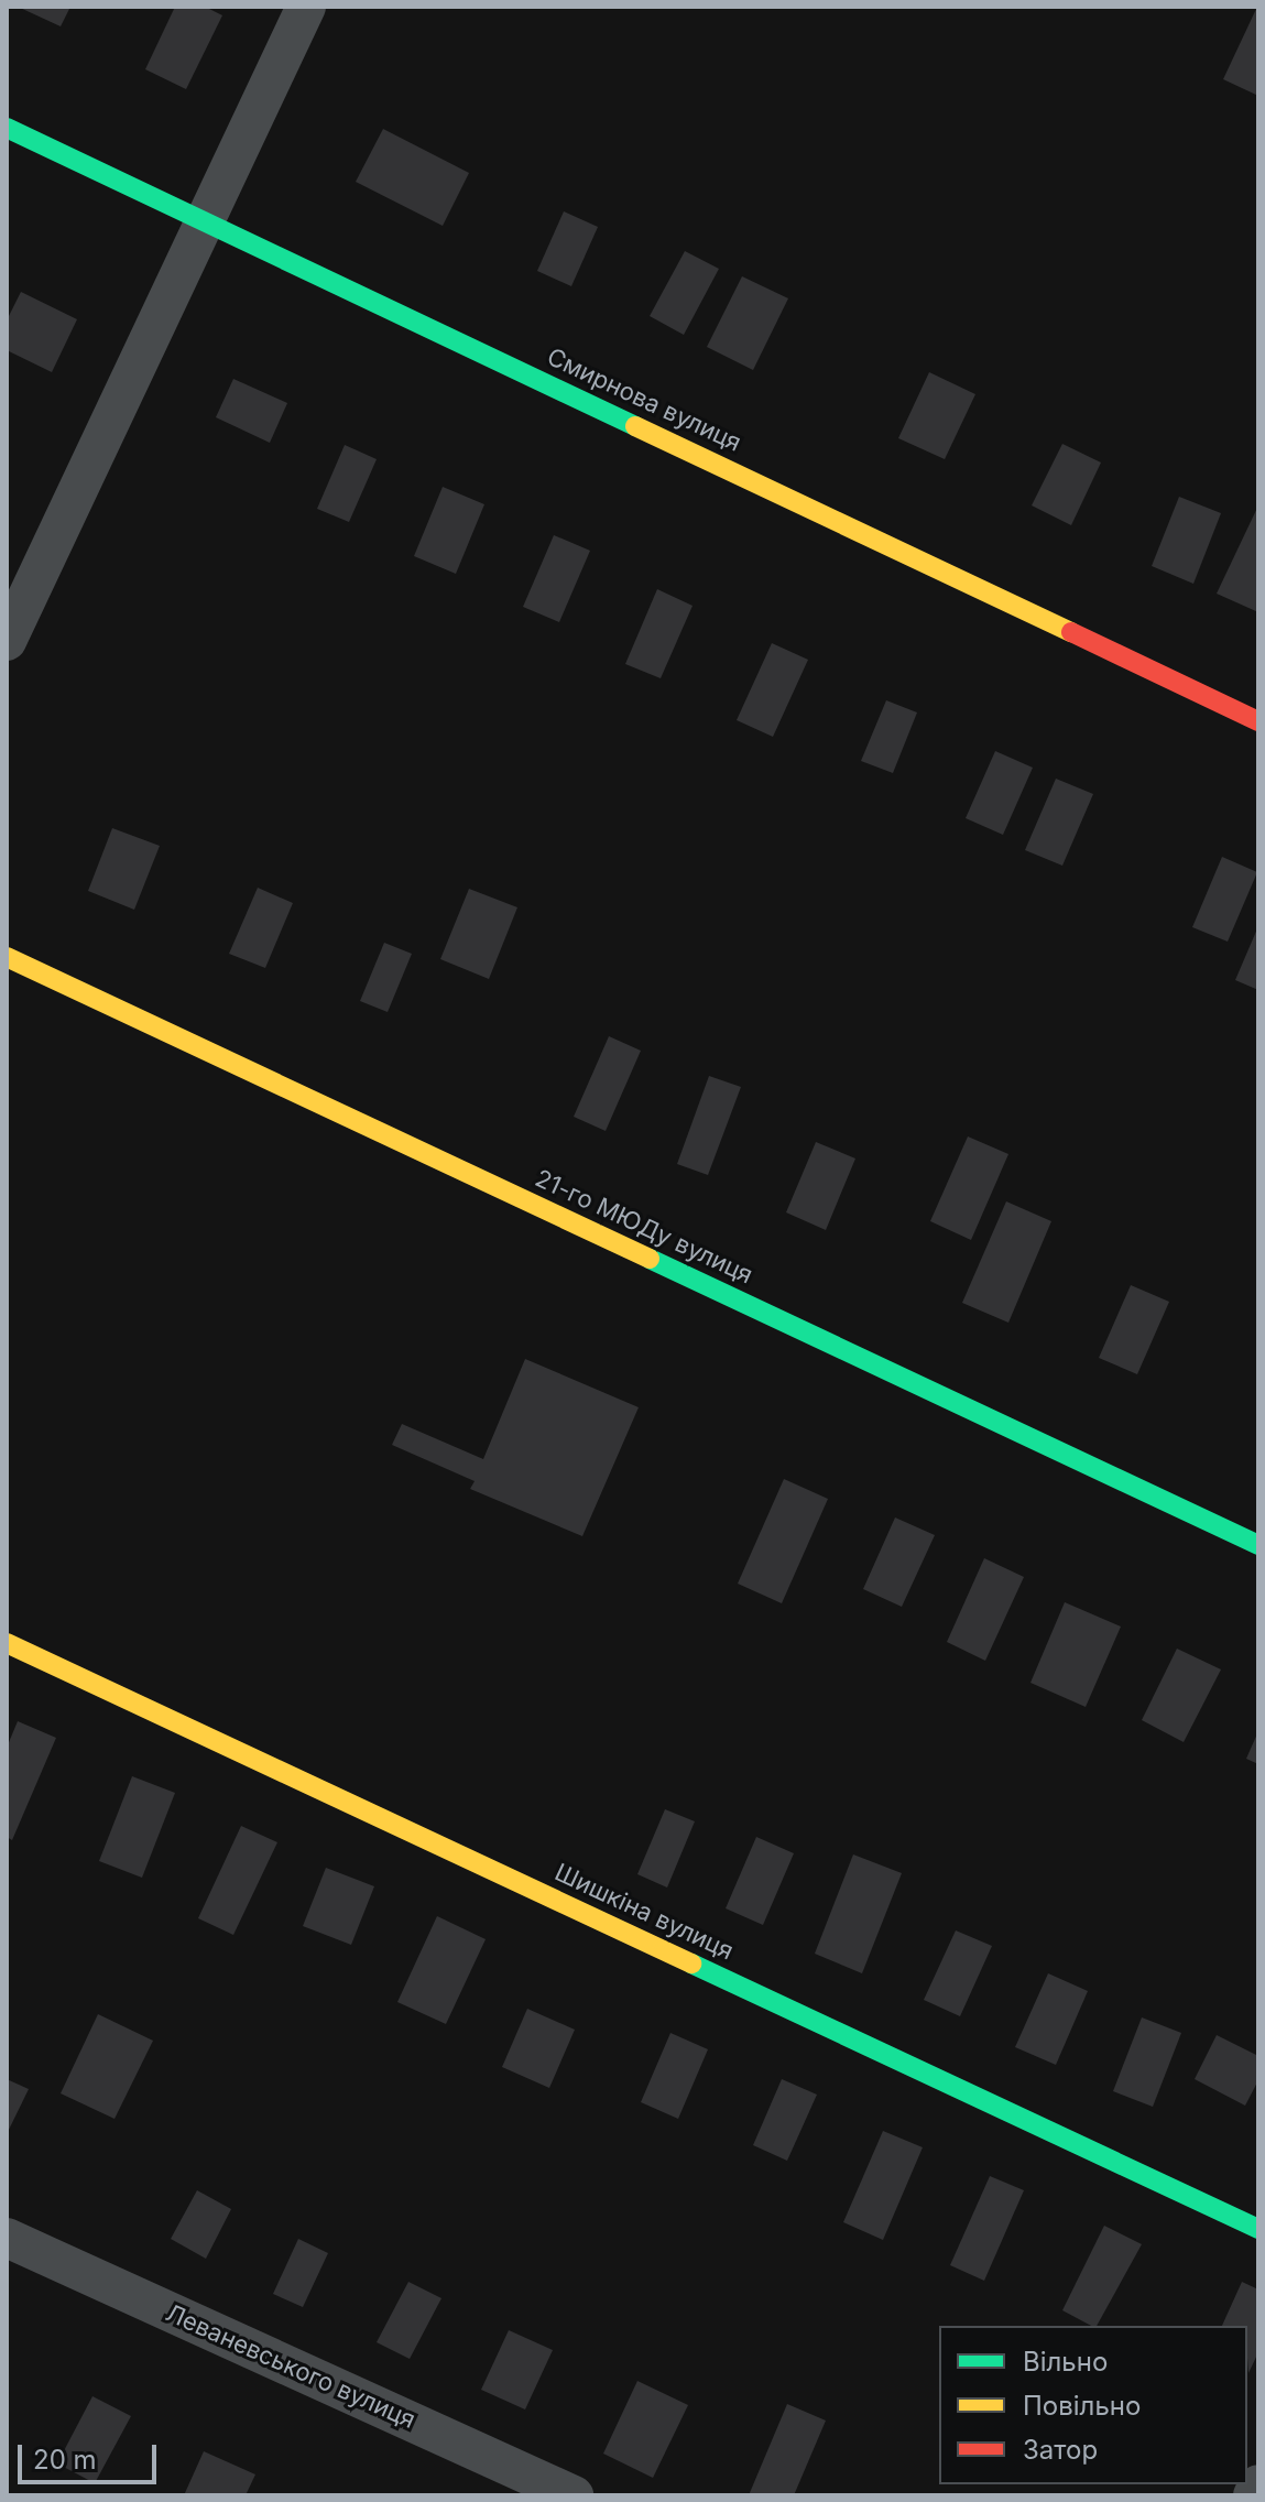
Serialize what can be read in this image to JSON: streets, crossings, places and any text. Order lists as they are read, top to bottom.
{
  "streets": {
    "street": [
      "Смирнова вулиця",
      "21-го МЮДу вулиця",
      "Шишкіна вулиця",
      "Леваневського вулиця"
    ]
  },
  "legend": ["Вільно", "Повільно", "Затор"],
  "scale_bar": "20 m"
}
